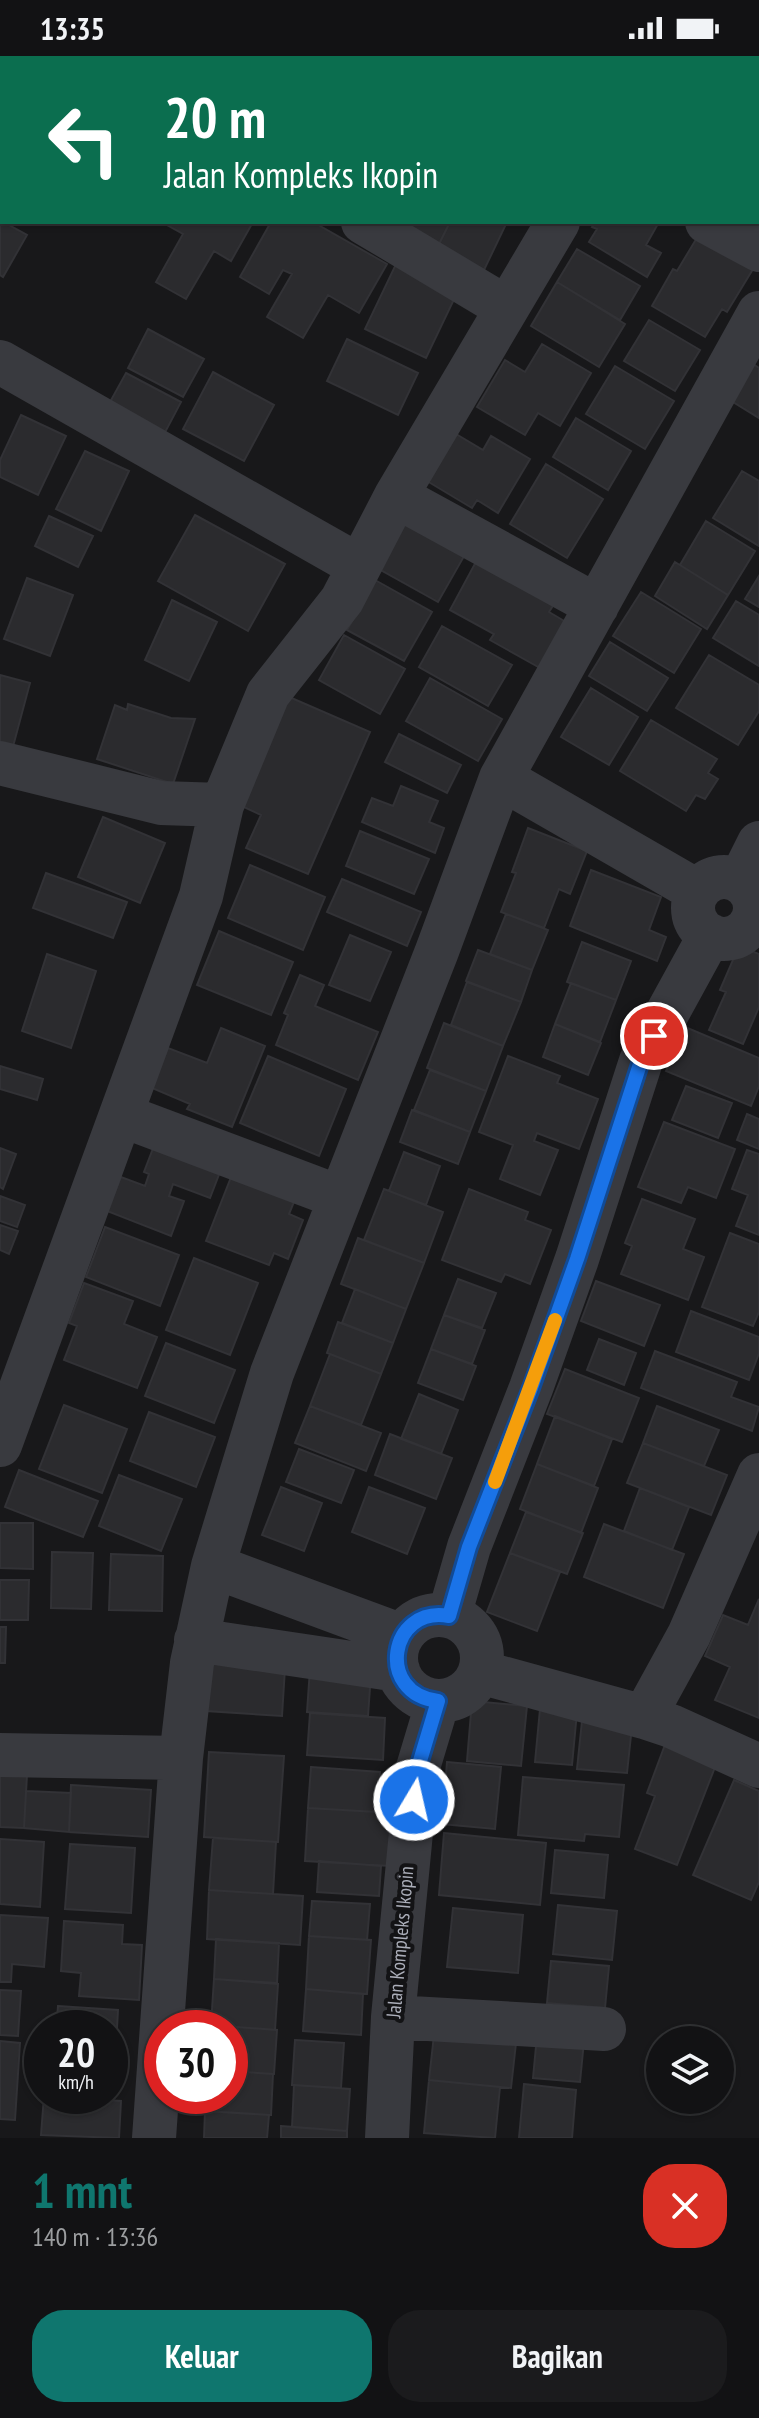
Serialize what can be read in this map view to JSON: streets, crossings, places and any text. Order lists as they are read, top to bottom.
{
  "streets": {
    "street": ["Jalan Kompleks Ikopin"]
  },
  "page": {
    "status": "13:35",
    "turn": ["20 m", "Jalan Kompleks Ikopin"],
    "speed": "20 km/h",
    "limit": "30",
    "heading": ["1 mnt", "140 m · 13:36"],
    "buttons": ["Keluar", "Bagikan"]
  }
}
